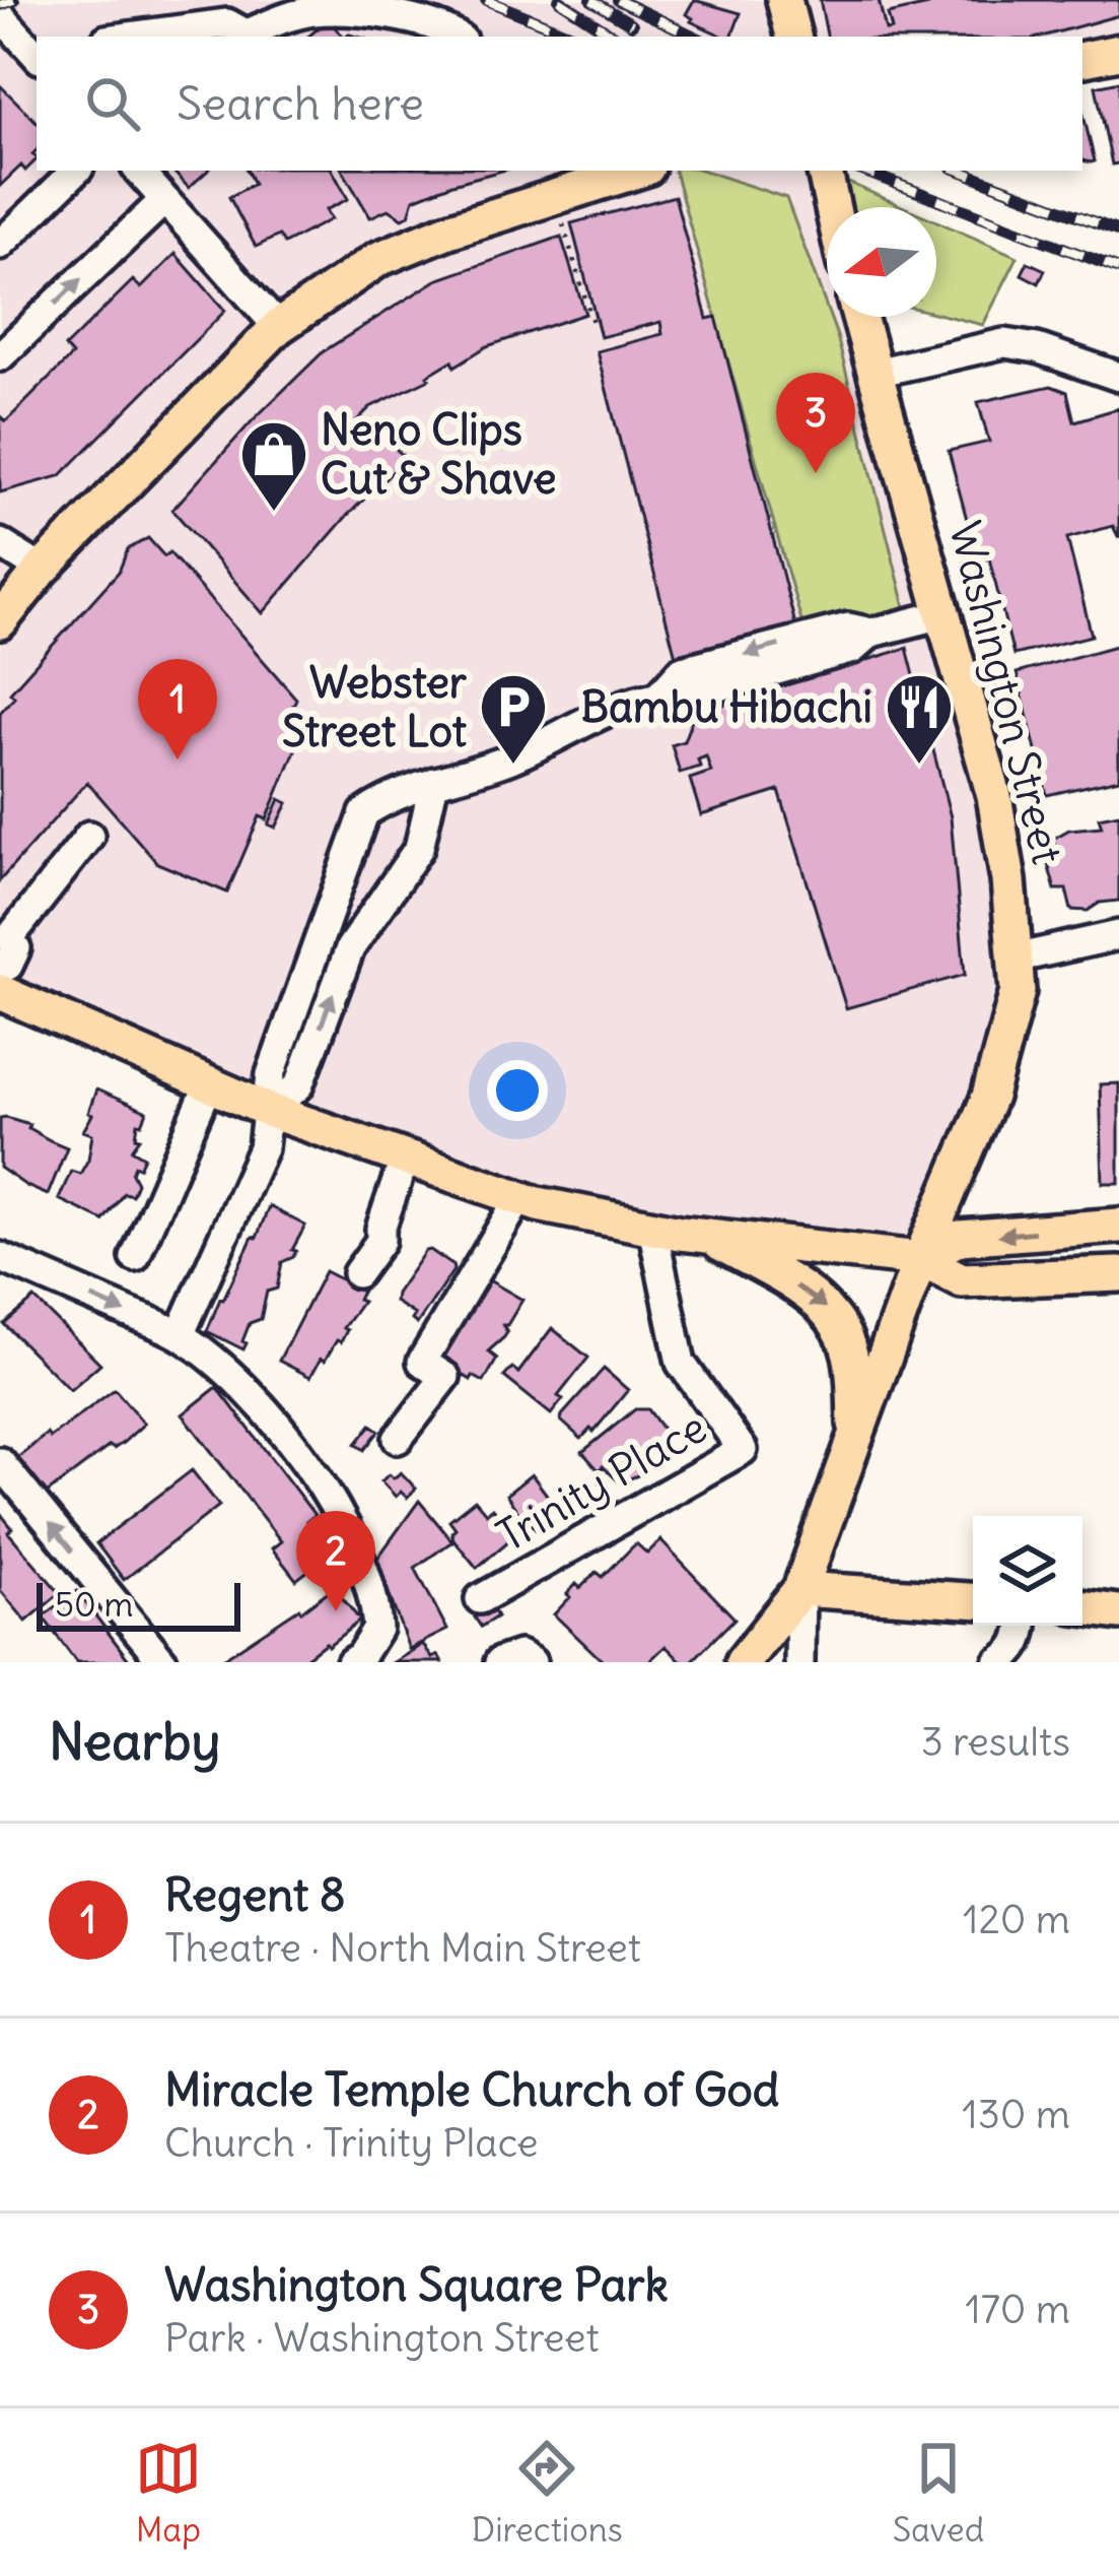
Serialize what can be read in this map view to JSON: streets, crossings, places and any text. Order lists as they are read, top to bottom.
{
  "streets": {
    "main road": ["Washington Street"],
    "street": ["Trinity Place"]
  },
  "places": {
    "shop": ["Neno Clips Cut & Shave"],
    "parking": ["Webster Street Lot"],
    "restaurant": ["Bambu Hibachi"]
  },
  "scale_bar": "50 m",
  "north": "left",
  "page": {
    "search": "Search here",
    "pins": ["3", "1", "2"],
    "scale": "50 m",
    "heading": ["Nearby", "3 results"],
    "list": [
      {
        "mark": "1",
        "name": "Regent 8",
        "note": "Theatre · North Main Street",
        "value": "120 m"
      },
      {
        "mark": "2",
        "name": "Miracle Temple Church of God",
        "note": "Church · Trinity Place",
        "value": "130 m"
      },
      {
        "mark": "3",
        "name": "Washington Square Park",
        "note": "Park · Washington Street",
        "value": "170 m"
      }
    ],
    "nav": ["Map", "Directions", "Saved"]
  }
}
